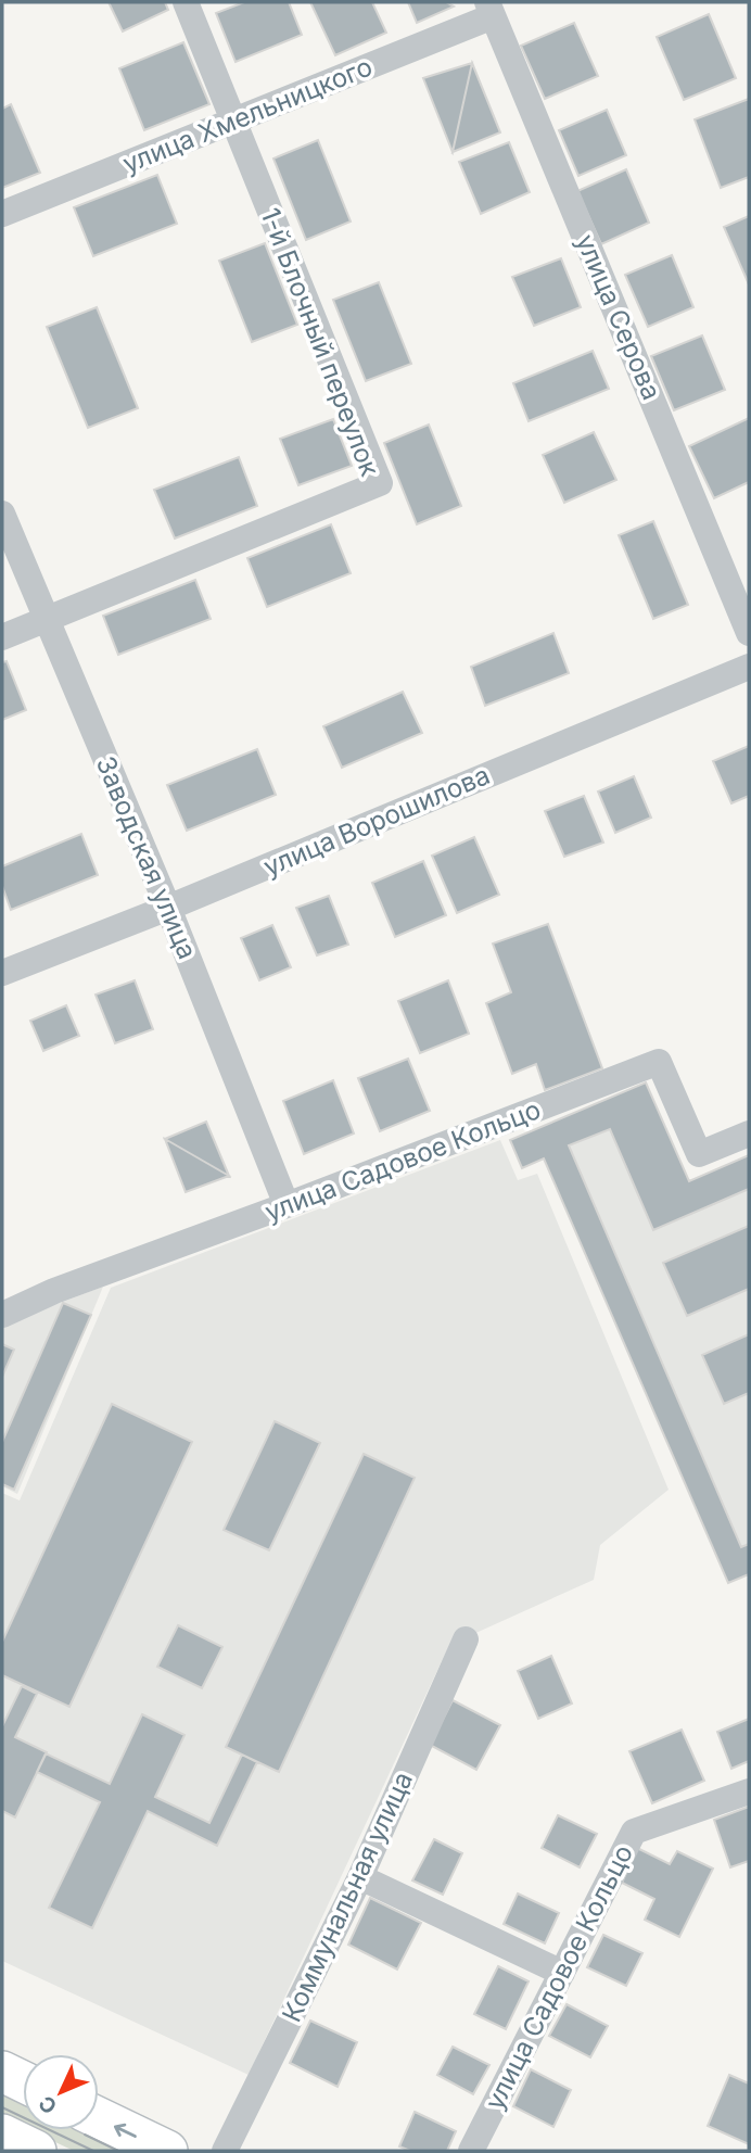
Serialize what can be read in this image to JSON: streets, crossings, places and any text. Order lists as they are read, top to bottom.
{
  "streets": {
    "street": [
      "улица Хмельницкого",
      "улица Серова",
      "1-й Блочный переулок",
      "улица Ворошилова",
      "Заводская улица",
      "улица Садовое Кольцо",
      "Коммунальная улица"
    ]
  },
  "crossings": [
    ["улица Хмельницкого", "улица Серова"],
    ["улица Хмельницкого", "1-й Блочный переулок"],
    ["1-й Блочный переулок", "Заводская улица"],
    ["улица Ворошилова", "Заводская улица"],
    ["Заводская улица", "улица Садовое Кольцо"]
  ],
  "north": "bottom left"
}
